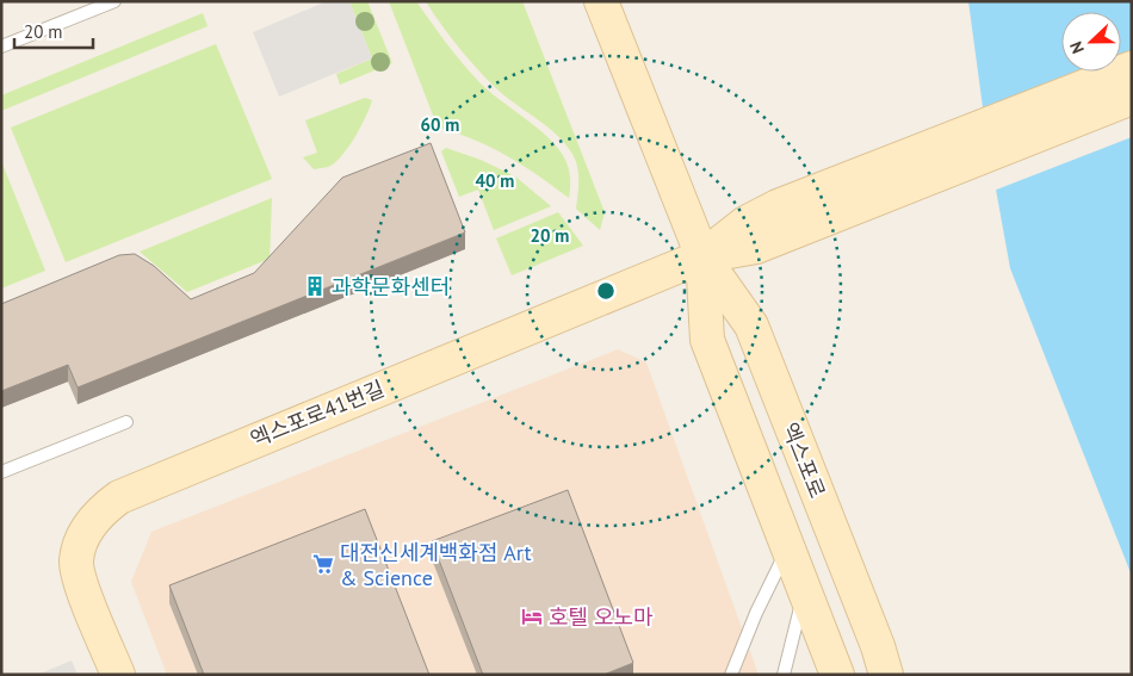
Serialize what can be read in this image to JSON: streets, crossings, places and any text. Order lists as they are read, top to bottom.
{
  "streets": {
    "street": ["엑스포로41번길", "엑스포로"]
  },
  "crossings": [
    ["엑스포로41번길", "엑스포로"]
  ],
  "places": {
    "building": ["과학문화센터"],
    "supermarket": ["대전신세계백화점 Art & Science"],
    "hotel": ["호텔 오노마"]
  },
  "scale_bar": "20 m",
  "north": "left",
  "rings": ["60 m", "40 m", "20 m"]
}
